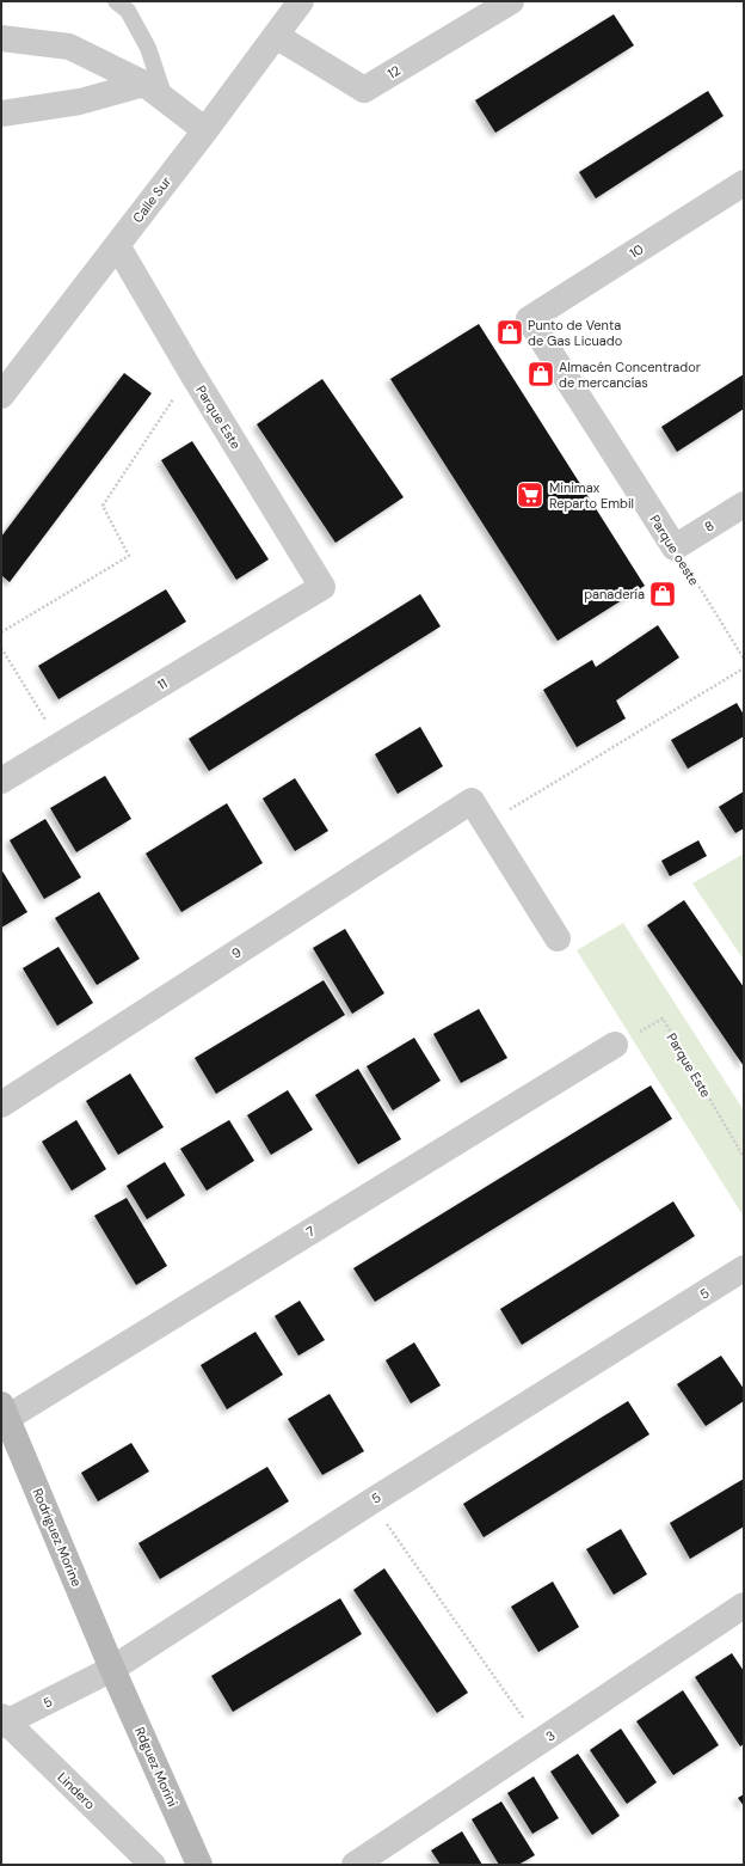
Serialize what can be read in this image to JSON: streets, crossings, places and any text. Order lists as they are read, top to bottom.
{
  "streets": {
    "street": [
      "12",
      "Calle Sur",
      "10",
      "Parque Este",
      "8",
      "Parque oeste",
      "11",
      "9",
      "7",
      "5",
      "Rodríguez Morine",
      "3",
      "Rdguez Morini",
      "Lindero"
    ]
  },
  "crossings": [
    ["12", "Calle Sur"],
    ["Calle Sur", "Parque Este"],
    ["10", "Parque oeste"],
    ["Parque Este", "11"],
    ["Parque Este", "7"],
    ["8", "Parque oeste"],
    ["7", "Rodríguez Morine"],
    ["5", "Rodríguez Morine"],
    ["5", "Rdguez Morini"],
    ["5", "Lindero"],
    ["Rodríguez Morine", "Rdguez Morini"]
  ],
  "places": {
    "shop": ["Punto de Venta de Gas Licuado", "Almacén Concentrador de mercancías", "panadería"],
    "supermarket": ["Minimax Reparto Embil"]
  }
}
